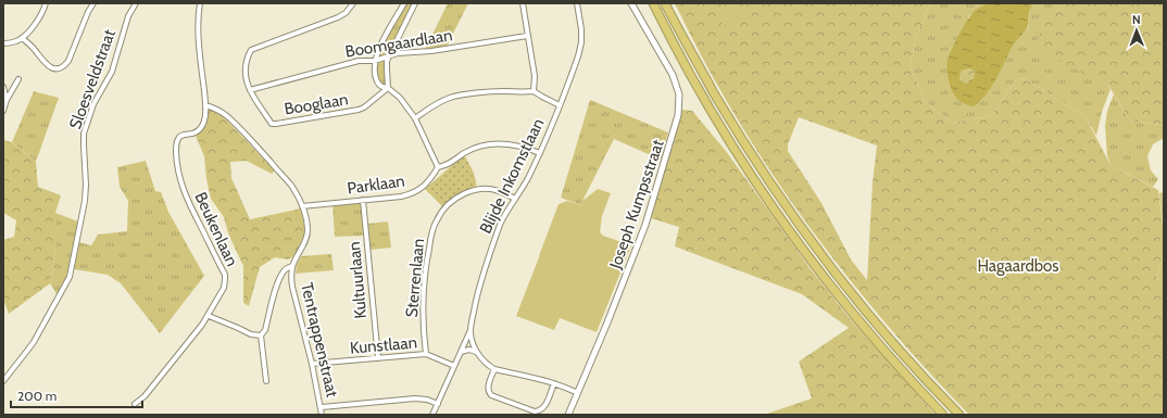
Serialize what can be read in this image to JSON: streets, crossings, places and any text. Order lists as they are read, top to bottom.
{
  "streets": {
    "street": [
      "Boomgaardlaan",
      "Sloesveldstraat",
      "Booglaan",
      "Blijde Inkomstlaan",
      "Parklaan",
      "Joseph Kumpsstraat",
      "Beukenlaan",
      "Sterrenlaan",
      "Kultuurlaan",
      "Tentrappenstraat",
      "Kunstlaan"
    ]
  },
  "crossings": [
    ["Boomgaardlaan", "Booglaan"],
    ["Blijde Inkomstlaan", "Parklaan"],
    ["Blijde Inkomstlaan", "Joseph Kumpsstraat"],
    ["Blijde Inkomstlaan", "Sterrenlaan"],
    ["Parklaan", "Kultuurlaan"],
    ["Parklaan", "Tentrappenstraat"],
    ["Beukenlaan", "Tentrappenstraat"],
    ["Sterrenlaan", "Kunstlaan"],
    ["Kultuurlaan", "Kunstlaan"],
    ["Tentrappenstraat", "Kunstlaan"]
  ],
  "parks": ["Hagaardbos"],
  "scale_bar": "200 m",
  "north": "top"
}
